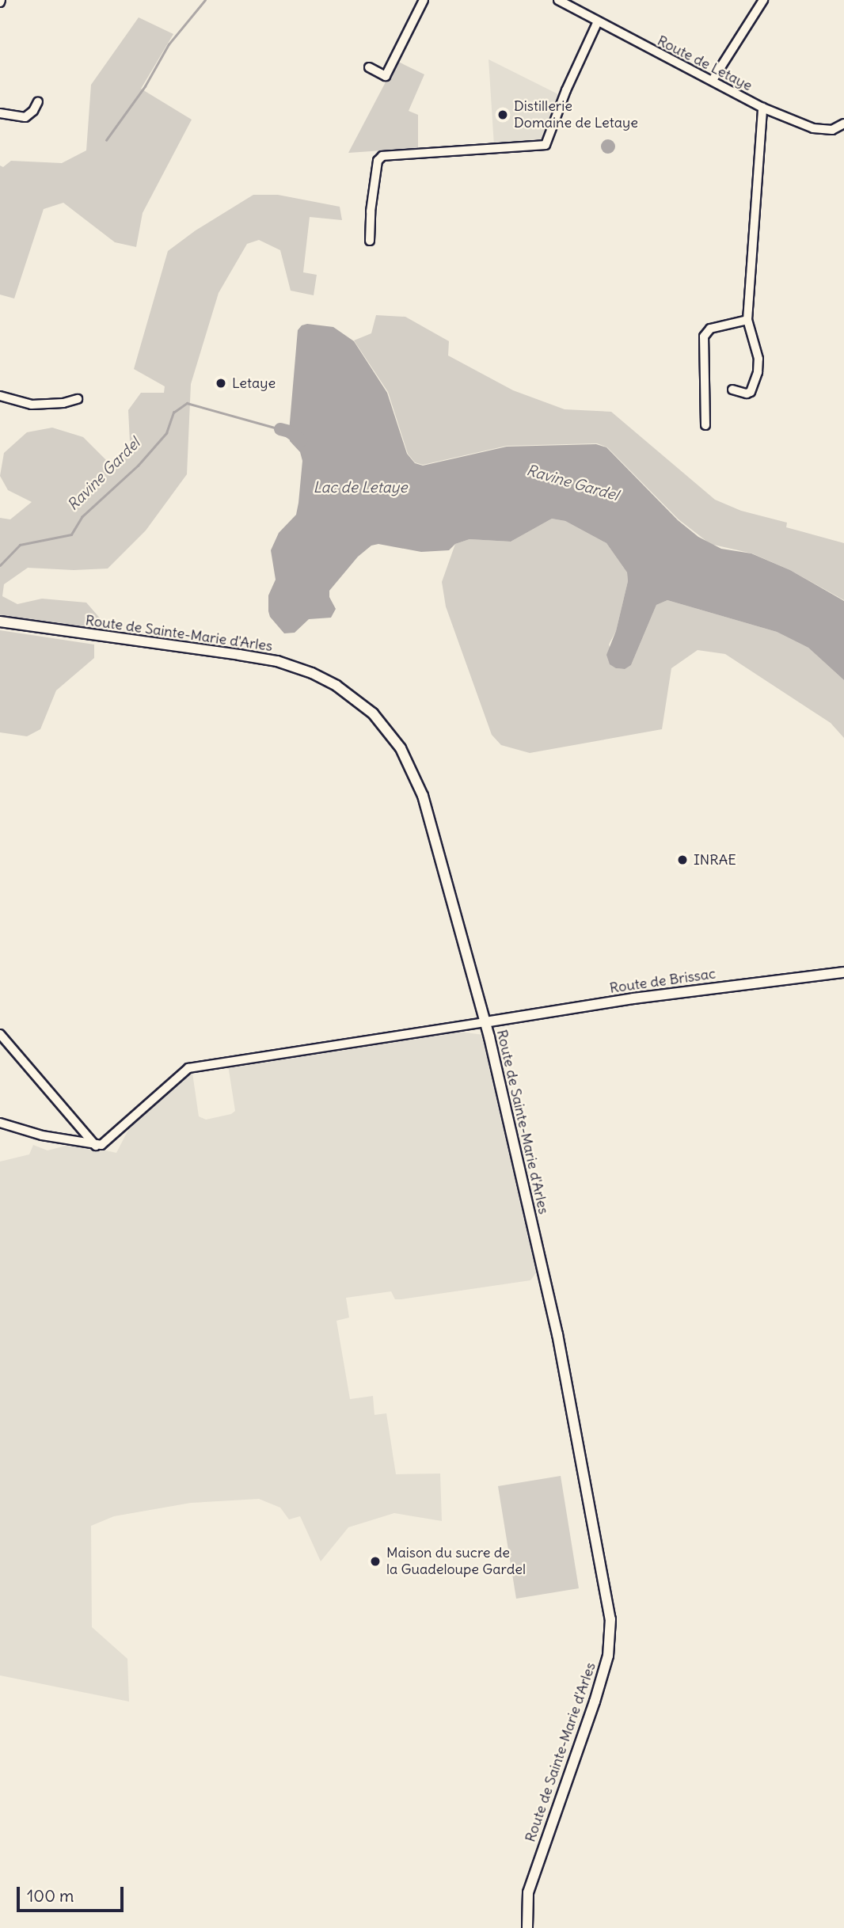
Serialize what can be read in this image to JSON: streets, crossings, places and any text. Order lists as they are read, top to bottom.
{
  "streets": {
    "main road": ["Route de Sainte-Marie d'Arles", "Route de Brissac"],
    "street": ["Route de Letaye"]
  },
  "crossings": [
    ["Route de Sainte-Marie d'Arles", "Route de Brissac"]
  ],
  "water": ["Ravine Gardel", "Lac de Letaye"],
  "places": [
    "Distillerie Domaine de Letaye",
    "Letaye",
    "INRAE",
    "Maison du sucre de la Guadeloupe Gardel"
  ],
  "scale_bar": "100 m"
}
